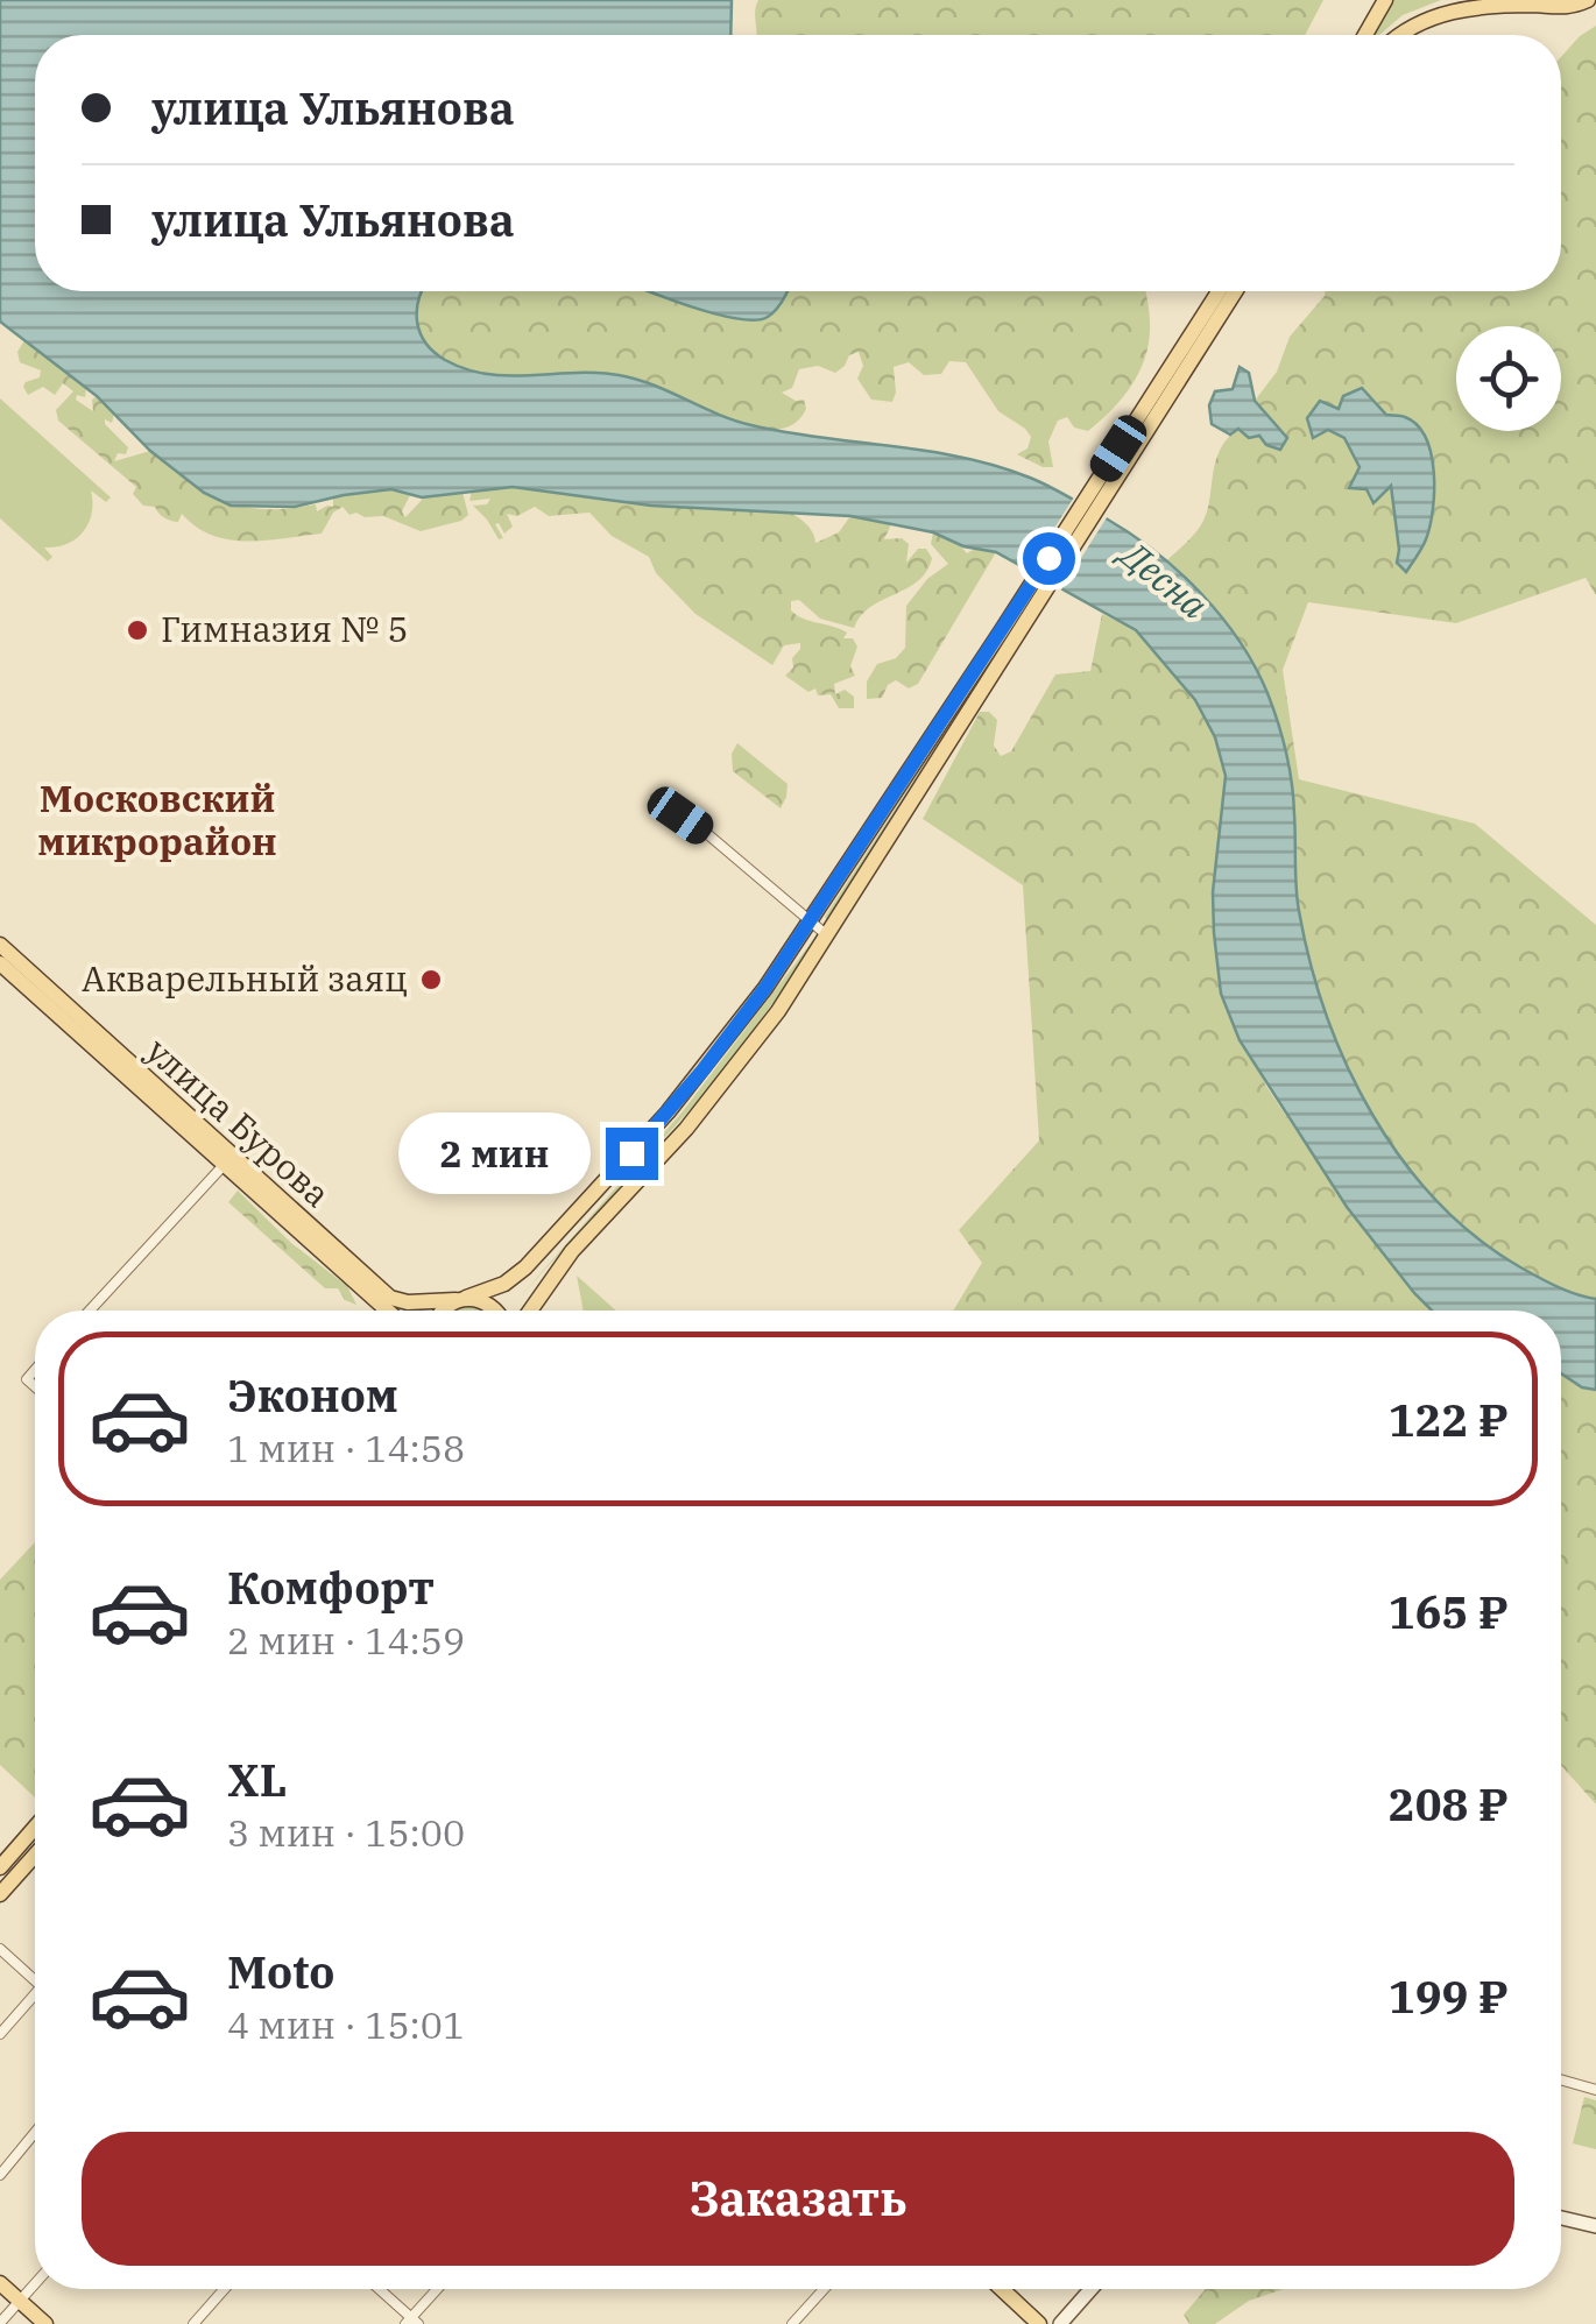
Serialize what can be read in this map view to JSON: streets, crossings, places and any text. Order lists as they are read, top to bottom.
{
  "streets": {
    "main road": ["улица Бурова"]
  },
  "districts": ["Московский микрорайон"],
  "water": ["Десна"],
  "places": ["Гимназия № 5", "Акварельный заяц"],
  "page": {
    "banner": ["улица Ульянова", "улица Ульянова"],
    "bubble": "2 мин",
    "list": [
      {
        "name": "Эконом",
        "note": "1 мин · 14:58",
        "value": "122 ₽"
      },
      {
        "name": "Комфорт",
        "note": "2 мин · 14:59",
        "value": "165 ₽"
      },
      {
        "name": "XL",
        "note": "3 мин · 15:00",
        "value": "208 ₽"
      },
      {
        "name": "Moto",
        "note": "4 мин · 15:01",
        "value": "199 ₽"
      }
    ],
    "buttons": "Заказать"
  }
}
